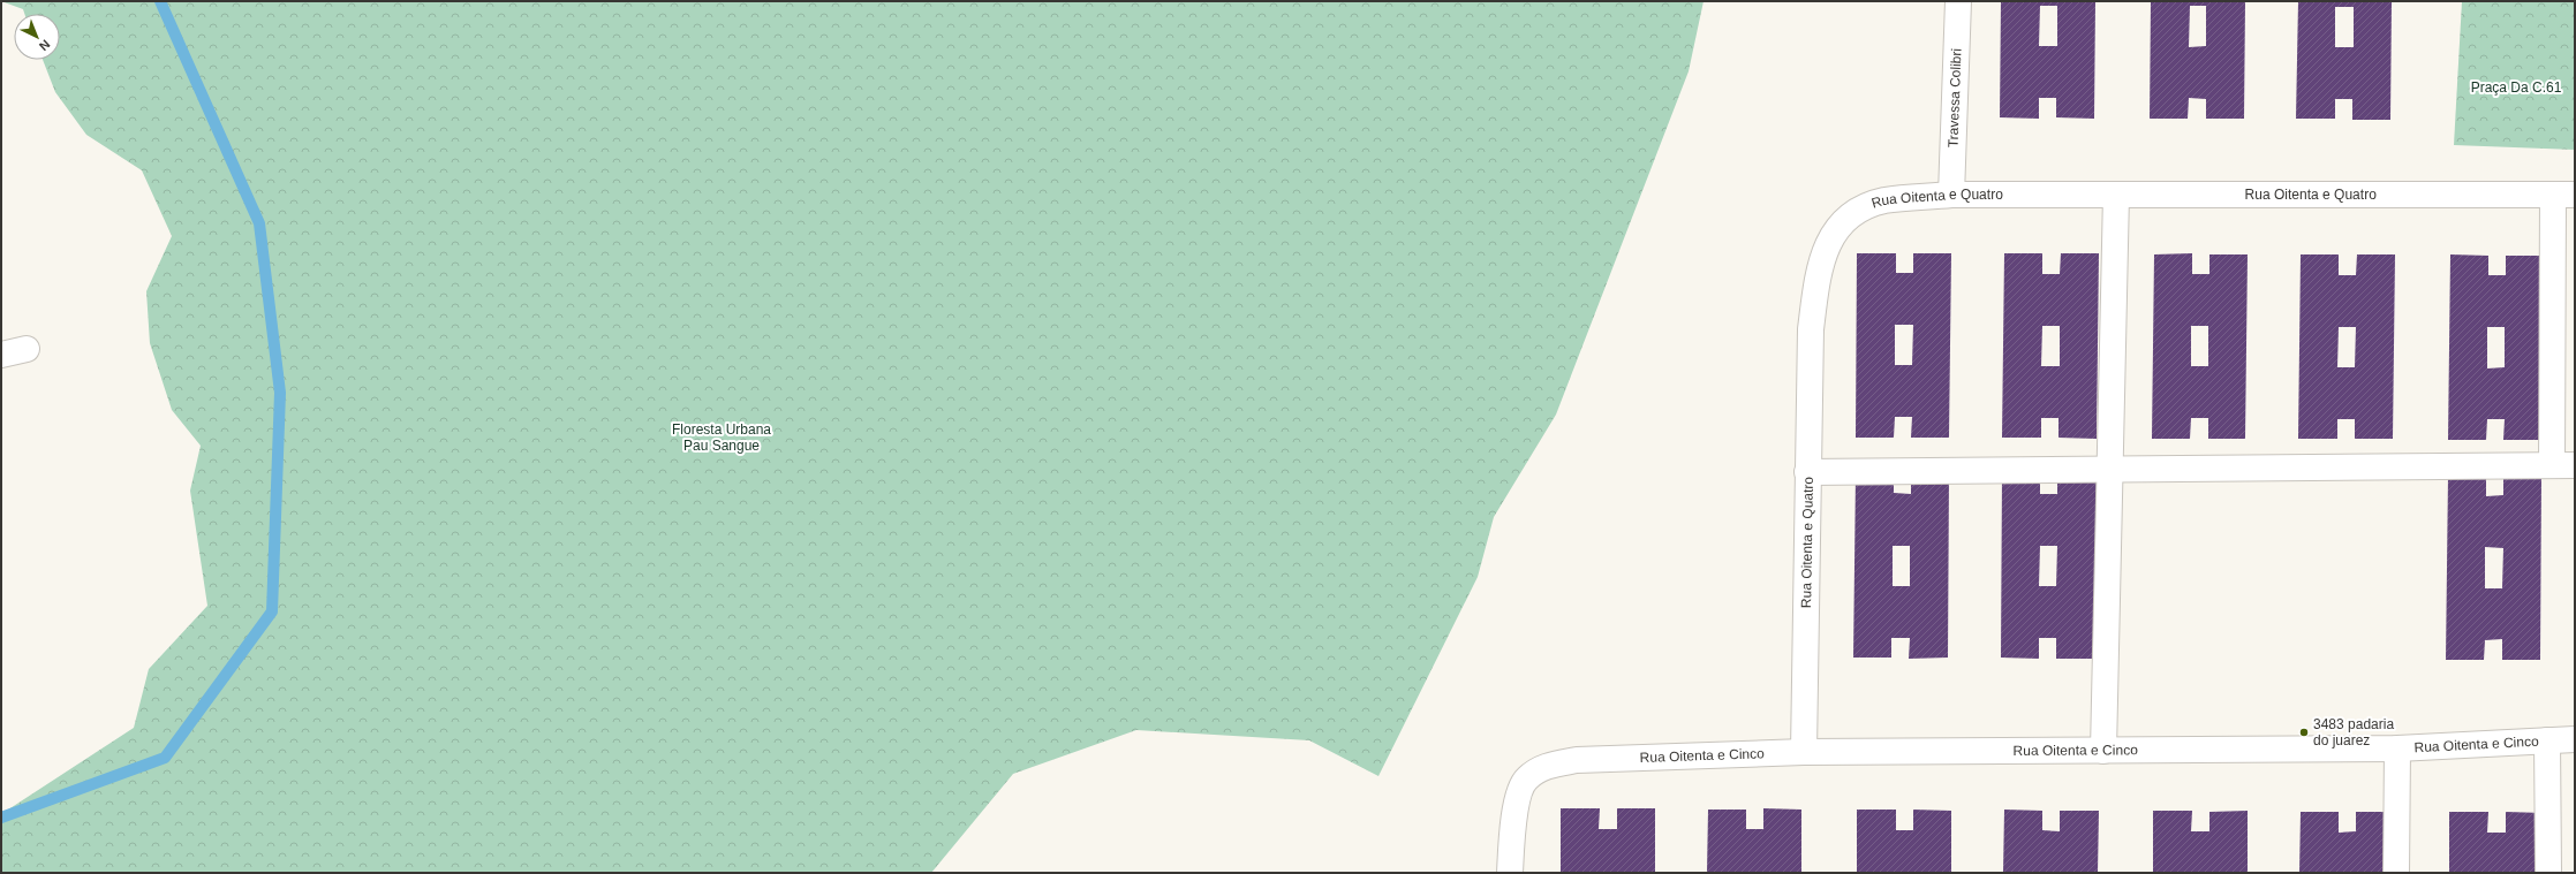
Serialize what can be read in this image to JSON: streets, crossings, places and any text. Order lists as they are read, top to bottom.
{
  "streets": {
    "street": ["Travessa Colibri", "Rua Oitenta e Quatro", "Rua Oitenta e Cinco"]
  },
  "crossings": [
    ["Travessa Colibri", "Rua Oitenta e Quatro"],
    ["Rua Oitenta e Quatro", "Rua Oitenta e Cinco"]
  ],
  "parks": ["Praça Da C.61", "Floresta Urbana Pau Sangue"],
  "places": ["3483 padaria do juarez"],
  "north": "bottom right"
}
